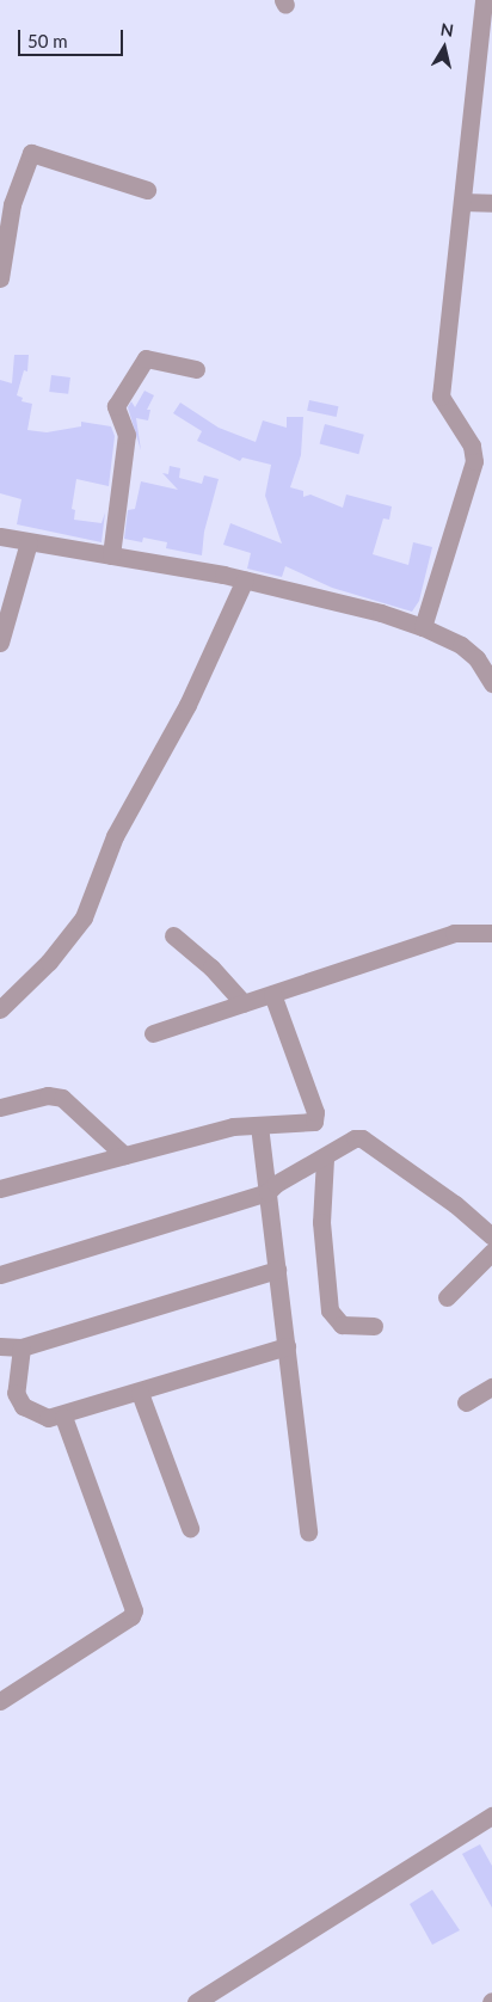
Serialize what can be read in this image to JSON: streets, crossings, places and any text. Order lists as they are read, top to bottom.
{
  "scale_bar": "50 m",
  "north": "top"
}
